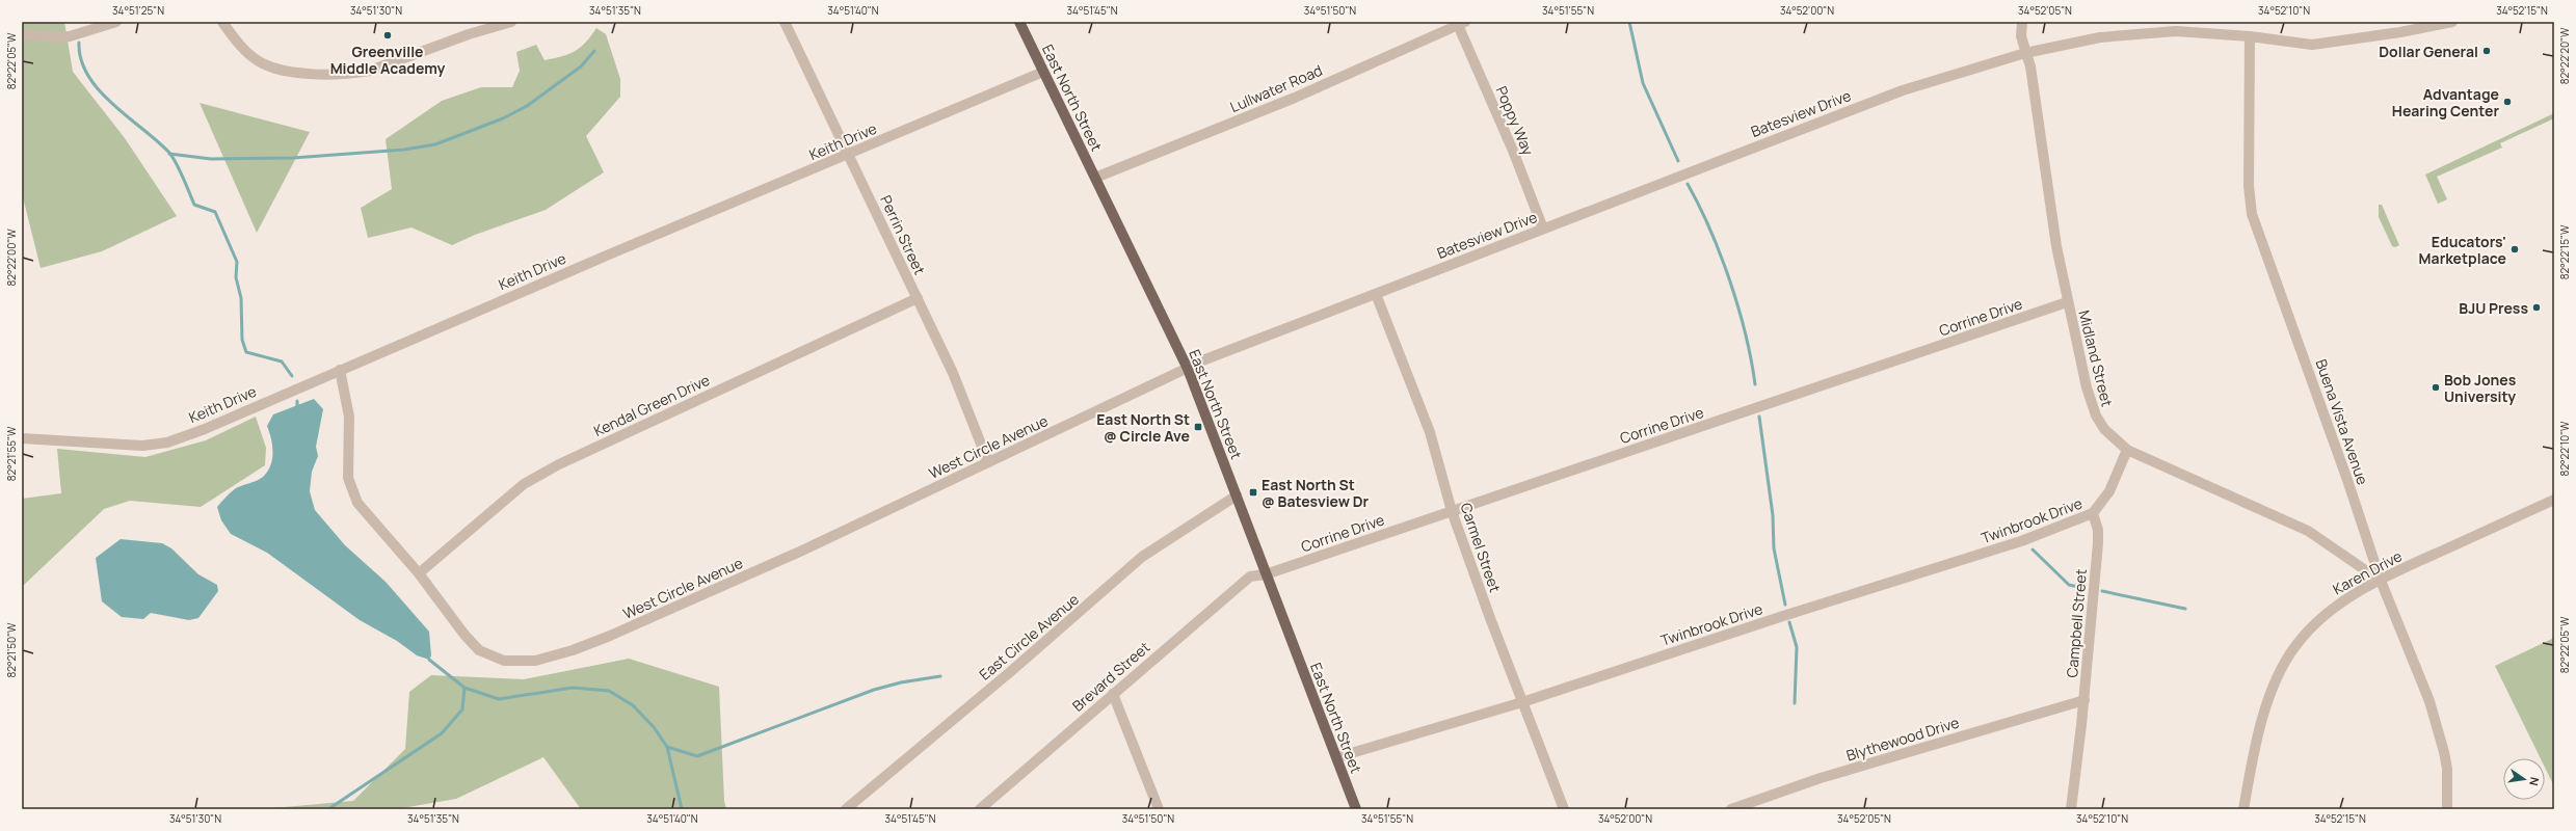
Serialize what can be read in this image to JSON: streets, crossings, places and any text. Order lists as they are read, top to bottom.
{
  "streets": {
    "main road": ["East North Street"],
    "street": [
      "Lullwater Road",
      "Batesview Drive",
      "Poppy Way",
      "Keith Drive",
      "Perrin Street",
      "Corrine Drive",
      "Midland Street",
      "Kendal Green Drive",
      "Buena Vista Avenue",
      "West Circle Avenue",
      "Twinbrook Drive",
      "Carmel Street",
      "Karen Drive",
      "Campbell Street",
      "East Circle Avenue",
      "Brevard Street",
      "Blythewood Drive"
    ]
  },
  "crossings": [
    ["Lullwater Road", "East North Street"],
    ["Lullwater Road", "Poppy Way"],
    ["East North Street", "Batesview Drive"],
    ["East North Street", "Keith Drive"],
    ["East North Street", "Corrine Drive"],
    ["East North Street", "West Circle Avenue"],
    ["East North Street", "Twinbrook Drive"],
    ["East North Street", "East Circle Avenue"],
    ["East North Street", "Brevard Street"],
    ["Batesview Drive", "Poppy Way"],
    ["Batesview Drive", "Midland Street"],
    ["Batesview Drive", "Buena Vista Avenue"],
    ["Batesview Drive", "West Circle Avenue"],
    ["Batesview Drive", "Carmel Street"],
    ["Keith Drive", "Perrin Street"],
    ["Keith Drive", "West Circle Avenue"],
    ["Perrin Street", "Kendal Green Drive"],
    ["Perrin Street", "West Circle Avenue"],
    ["Corrine Drive", "Midland Street"],
    ["Corrine Drive", "Carmel Street"],
    ["Corrine Drive", "Brevard Street"],
    ["Midland Street", "Buena Vista Avenue"],
    ["Midland Street", "Karen Drive"],
    ["Kendal Green Drive", "West Circle Avenue"],
    ["Buena Vista Avenue", "Karen Drive"],
    ["Twinbrook Drive", "Carmel Street"],
    ["Twinbrook Drive", "Campbell Street"],
    ["Campbell Street", "Blythewood Drive"]
  ],
  "places": {
    "other": [
      "Greenville Middle Academy",
      "Dollar General",
      "Advantage Hearing Center",
      "Educators' Marketplace",
      "BJU Press",
      "Bob Jones University"
    ],
    "transit": ["East North St @ Circle Ave", "East North St @ Batesview Dr"]
  },
  "north": "right",
  "coordinates": [
    "34°51'25\"N",
    "34°51'30\"N",
    "34°51'35\"N",
    "34°51'40\"N",
    "34°51'45\"N",
    "34°51'50\"N",
    "34°51'55\"N",
    "34°52'00\"N",
    "34°52'05\"N",
    "34°52'10\"N",
    "34°52'15\"N",
    "82°22'20\"W",
    "82°22'05\"W",
    "82°22'15\"W",
    "82°22'00\"W",
    "82°22'10\"W",
    "82°21'55\"W",
    "82°21'50\"W"
  ]
}
